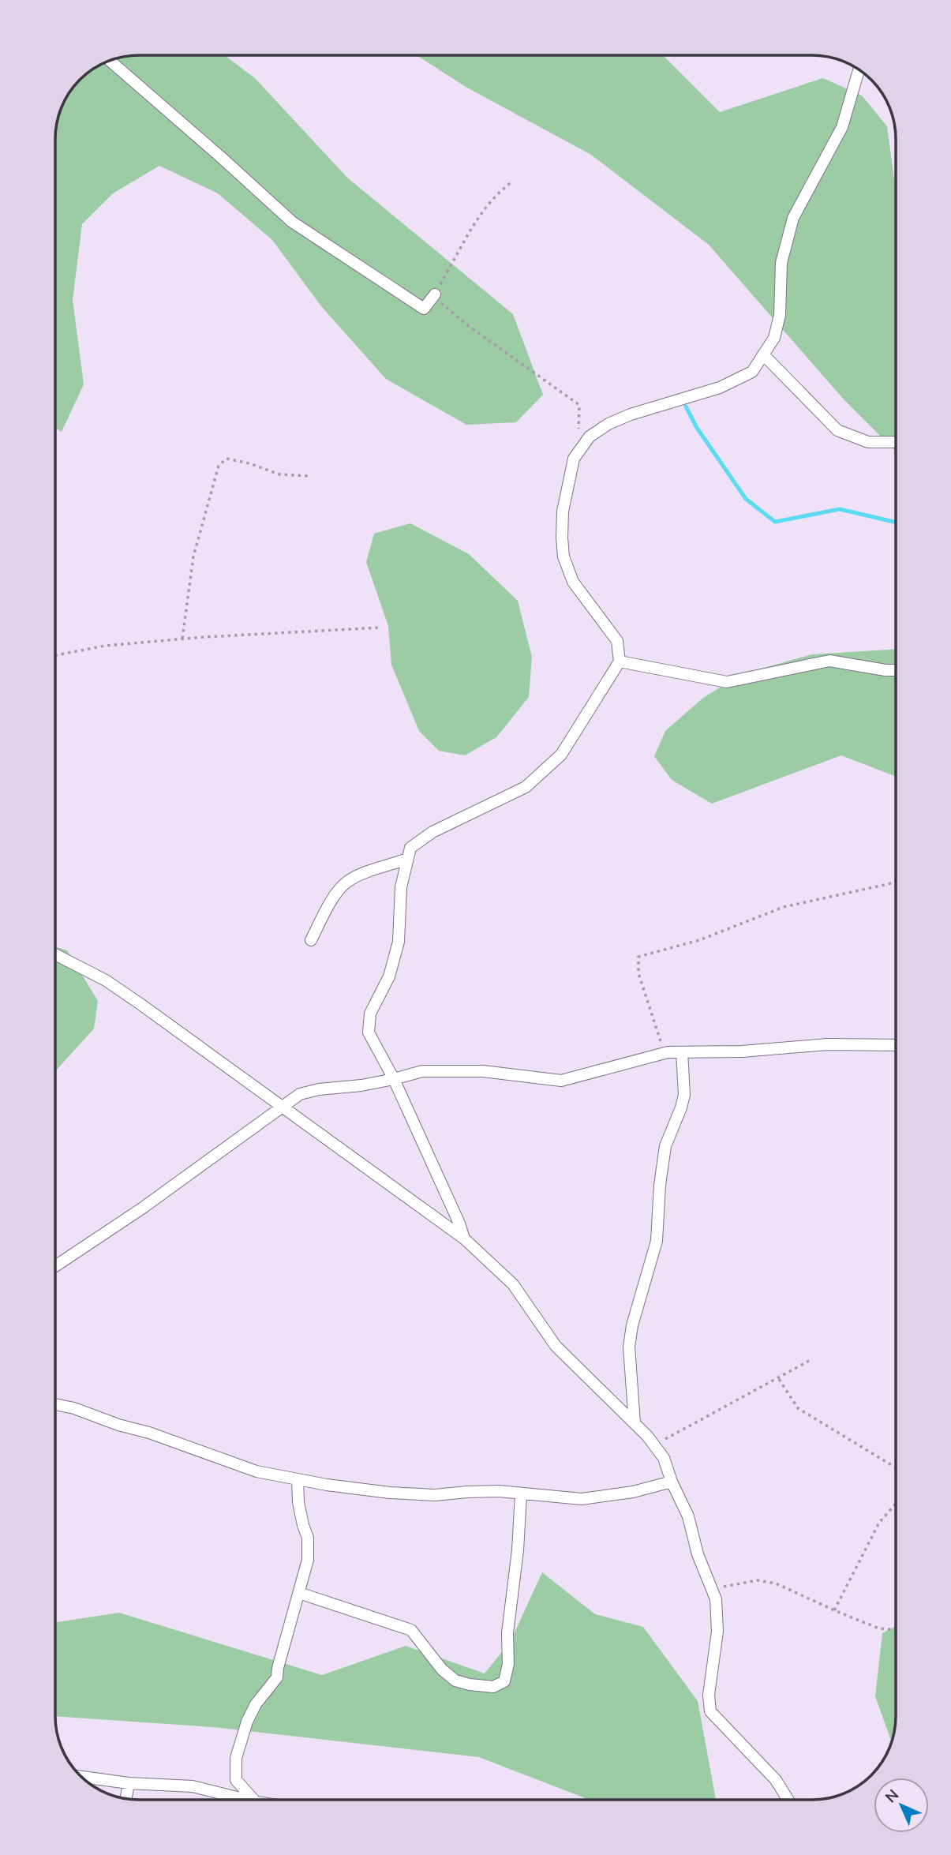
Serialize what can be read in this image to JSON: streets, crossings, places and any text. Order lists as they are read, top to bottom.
{
  "north": "top left"
}
